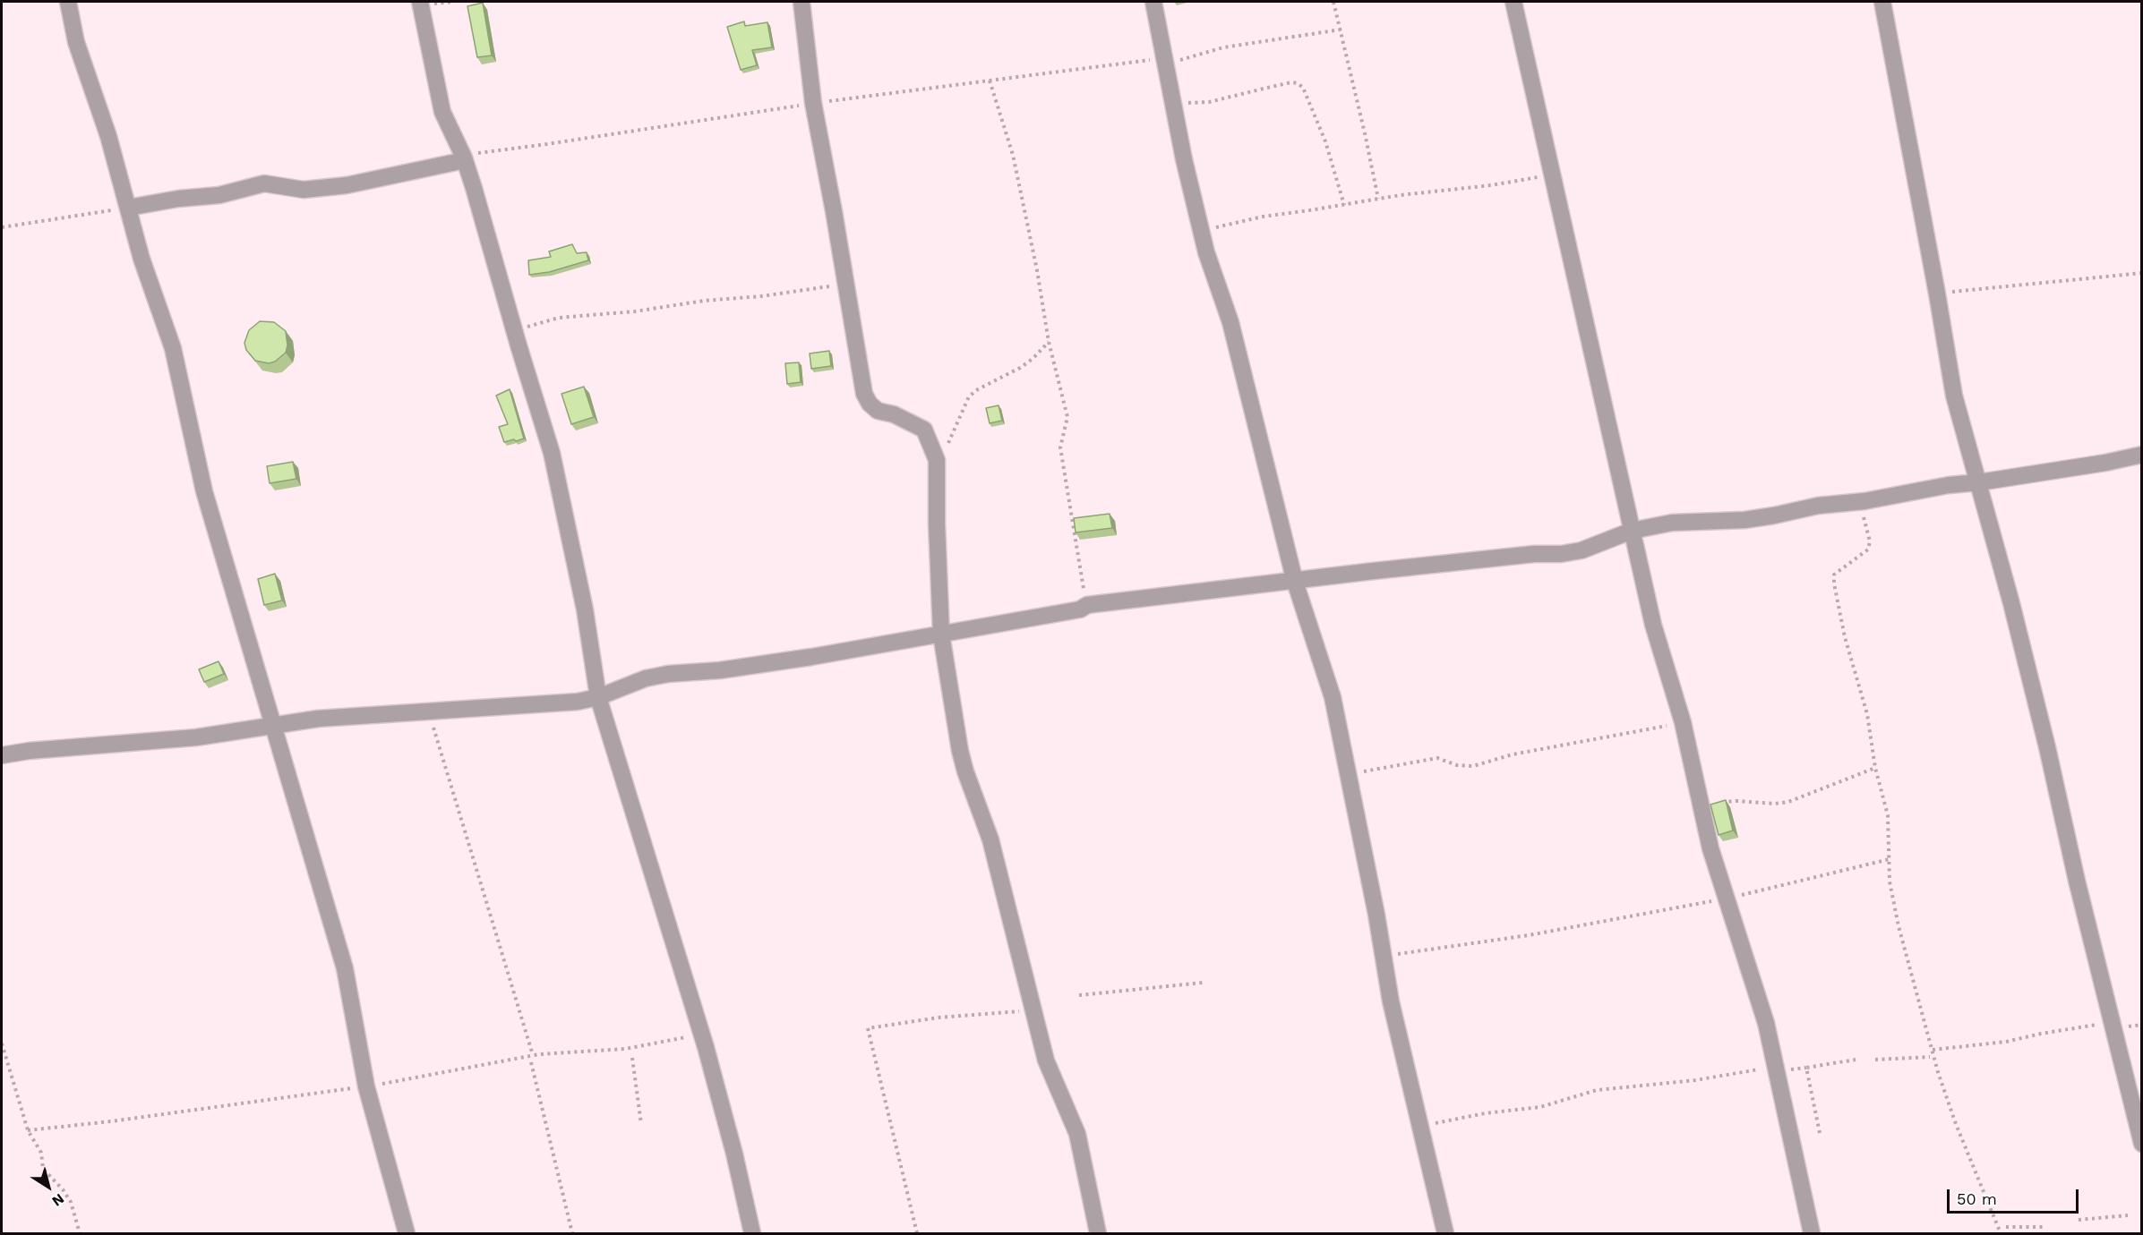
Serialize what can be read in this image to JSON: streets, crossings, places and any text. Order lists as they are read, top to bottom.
{
  "scale_bar": "50 m",
  "north": "bottom right"
}
